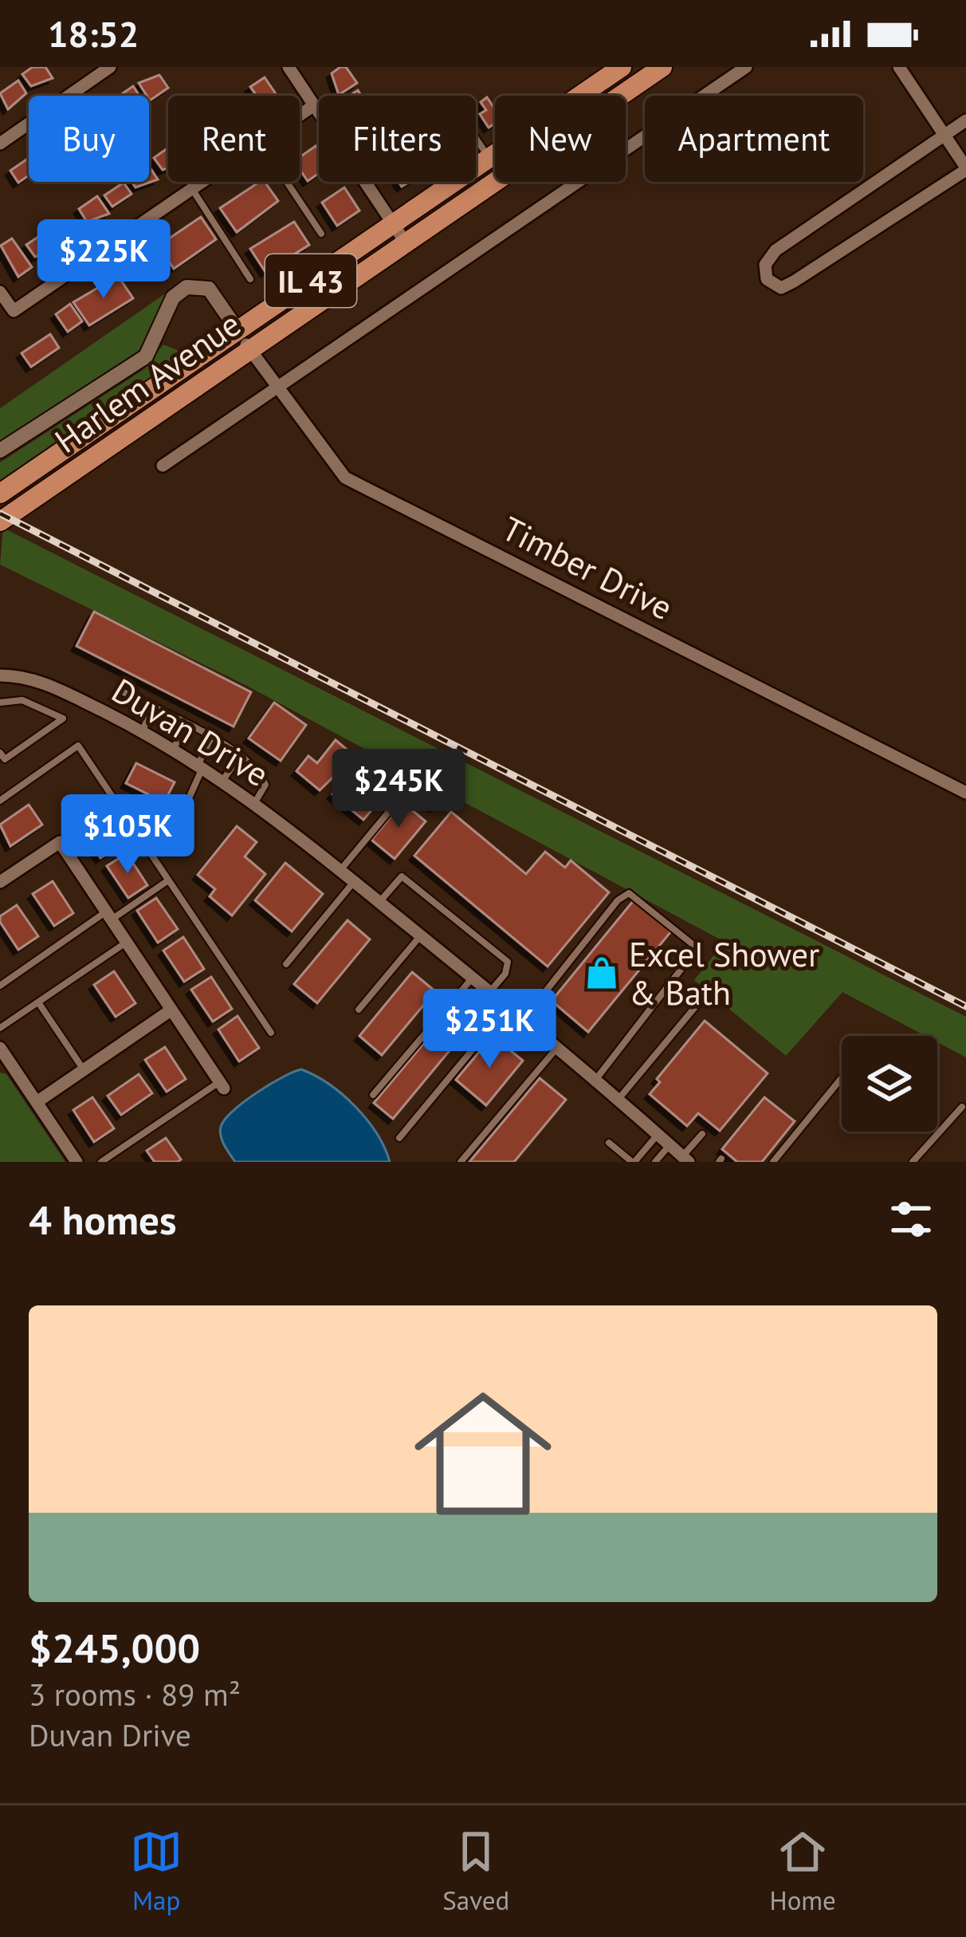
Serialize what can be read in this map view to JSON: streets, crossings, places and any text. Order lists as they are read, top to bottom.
{
  "streets": {
    "main road": ["IL 43", "Harlem Avenue"],
    "street": ["Timber Drive", "Duvan Drive"]
  },
  "crossings": [
    ["Harlem Avenue", "Timber Drive"]
  ],
  "places": {
    "shop": ["Excel Shower & Bath"]
  },
  "page": {
    "status": "18:52",
    "chip": [
      "Buy",
      "Rent",
      "Filters",
      "New",
      "Apartment"
    ],
    "price": [
      "$225K",
      "$245K",
      "$105K",
      "$251K"
    ],
    "heading": "4 homes",
    "list": [
      {
        "name": "$245,000",
        "note": "3 rooms · 89 m² · Duvan Drive"
      }
    ],
    "tabs": ["Map", "Saved", "Home"]
  }
}
